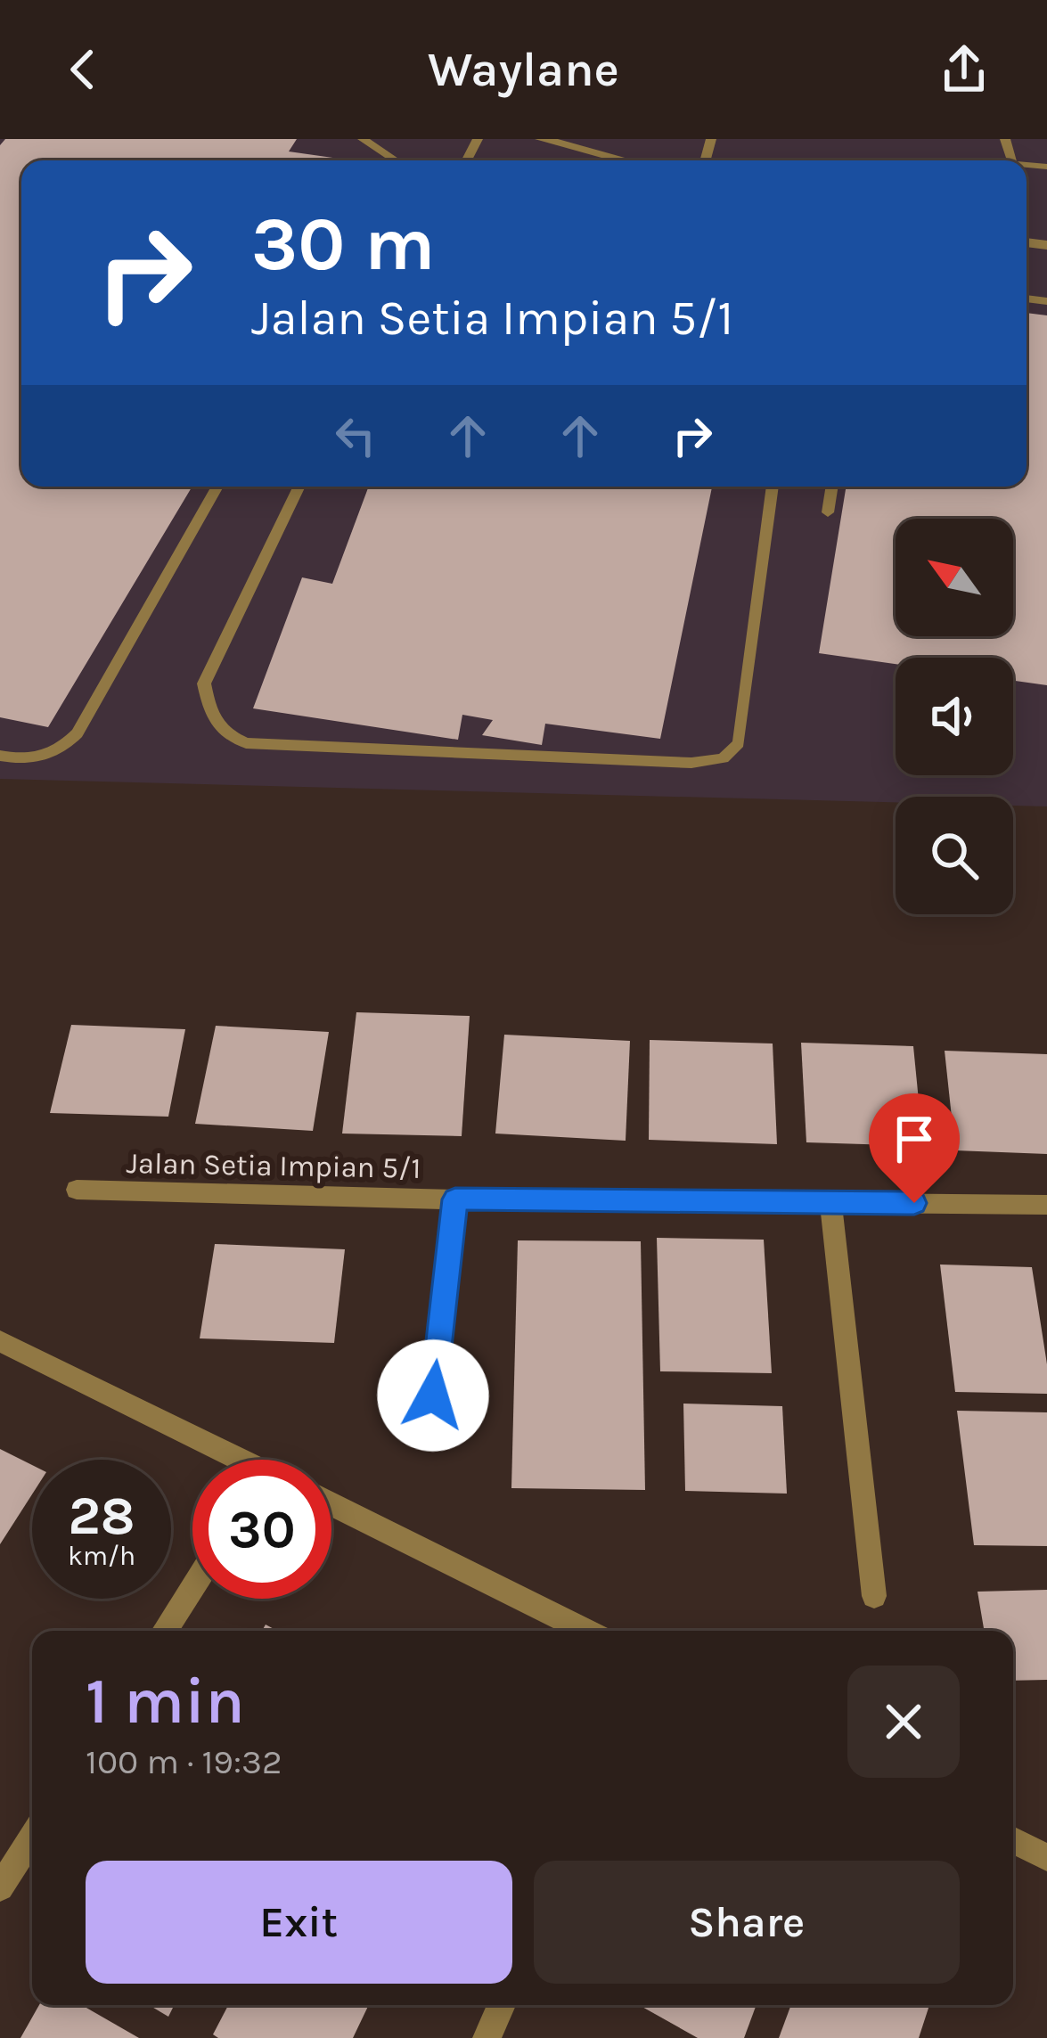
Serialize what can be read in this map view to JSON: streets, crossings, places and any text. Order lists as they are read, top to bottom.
{
  "streets": {
    "street": ["Jalan Setia Impian 5/1"]
  },
  "north": "top left",
  "page": {
    "header": "Waylane",
    "turn": ["30 m", "Jalan Setia Impian 5/1"],
    "speed": "28 km/h",
    "limit": "30",
    "heading": ["1 min", "100 m · 19:32"],
    "buttons": ["Exit", "Share"]
  }
}
